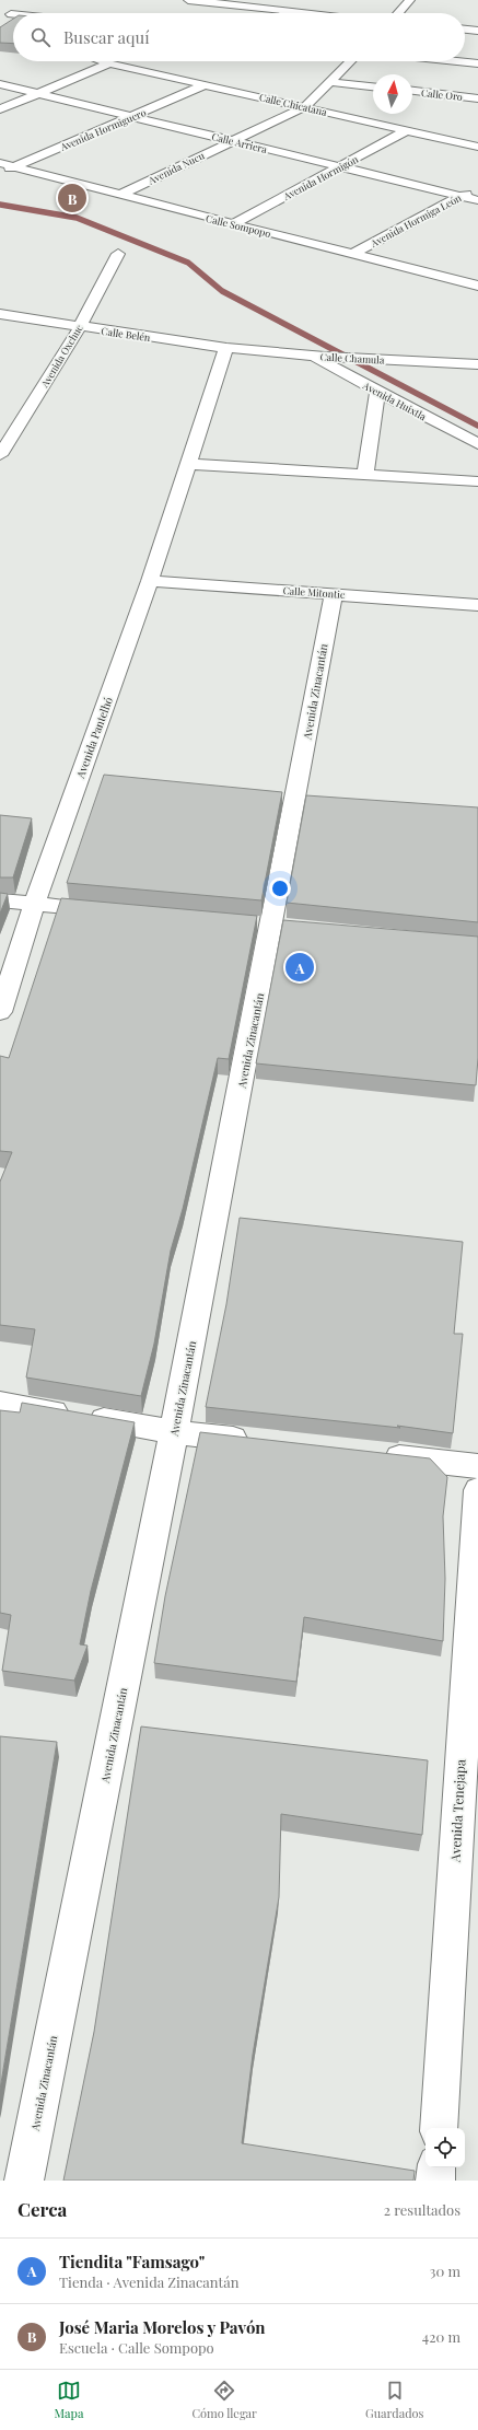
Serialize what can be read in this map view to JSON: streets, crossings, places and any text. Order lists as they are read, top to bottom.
{
  "streets": {
    "street": [
      "Calle Oro",
      "Calle Chicatana",
      "Avenida Hormiguero",
      "Calle Arriera",
      "Avenida Nucu",
      "Avenida Hormigón",
      "Avenida Hormiga León",
      "Calle Sompopo",
      "Calle Belén",
      "Avenida Oxchuc",
      "Calle Chamula",
      "Avenida Huixtla",
      "Calle Mitontic",
      "Avenida Zinacantán",
      "Avenida Pantelhó",
      "Avenida Tenejapa"
    ]
  },
  "crossings": [
    ["Calle Chicatana", "Avenida Hormiguero"],
    ["Calle Chicatana", "Avenida Nucu"],
    ["Calle Chicatana", "Avenida Hormigón"],
    ["Avenida Hormiguero", "Calle Arriera"],
    ["Avenida Hormiguero", "Calle Sompopo"],
    ["Calle Arriera", "Avenida Nucu"],
    ["Calle Arriera", "Avenida Hormigón"],
    ["Calle Arriera", "Avenida Hormiga León"],
    ["Avenida Nucu", "Calle Sompopo"],
    ["Avenida Hormigón", "Calle Sompopo"],
    ["Avenida Hormiga León", "Calle Sompopo"],
    ["Calle Belén", "Avenida Oxchuc"],
    ["Calle Belén", "Calle Chamula"],
    ["Calle Chamula", "Avenida Huixtla"],
    ["Calle Mitontic", "Avenida Zinacantán"],
    ["Calle Mitontic", "Avenida Pantelhó"]
  ],
  "north": "top",
  "page": {
    "search": "Buscar aquí",
    "pins": ["B", "A"],
    "heading": ["Cerca", "2 resultados"],
    "list": [
      {
        "mark": "A",
        "name": "Tiendita \"Famsago\"",
        "note": "Tienda · Avenida Zinacantán",
        "value": "30 m"
      },
      {
        "mark": "B",
        "name": "José Maria Morelos y Pavón",
        "note": "Escuela · Calle Sompopo",
        "value": "420 m"
      }
    ],
    "nav": ["Mapa", "Cómo llegar", "Guardados"]
  }
}
